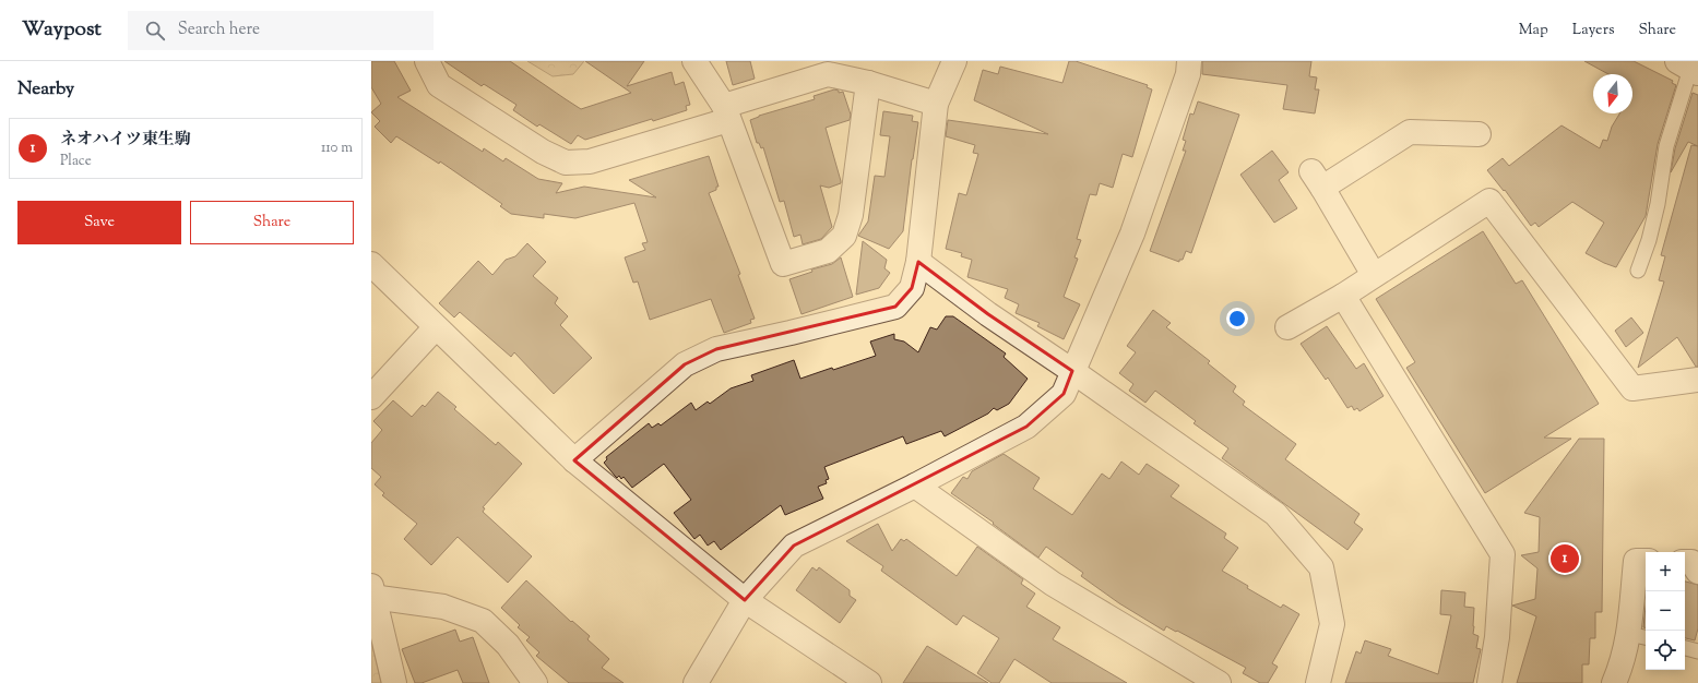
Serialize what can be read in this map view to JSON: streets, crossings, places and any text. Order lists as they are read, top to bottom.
{
  "north": "bottom",
  "page": {
    "header": "Waypost",
    "search": "Search here",
    "nav": ["Map", "Layers", "Share"],
    "heading": "Nearby",
    "list": [
      {
        "mark": "1",
        "name": "ネオハイツ東生駒",
        "note": "Place",
        "value": "110 m"
      }
    ],
    "buttons": ["Save", "Share"],
    "pins": "1",
    "map_buttons": ["+", "−"]
  }
}
